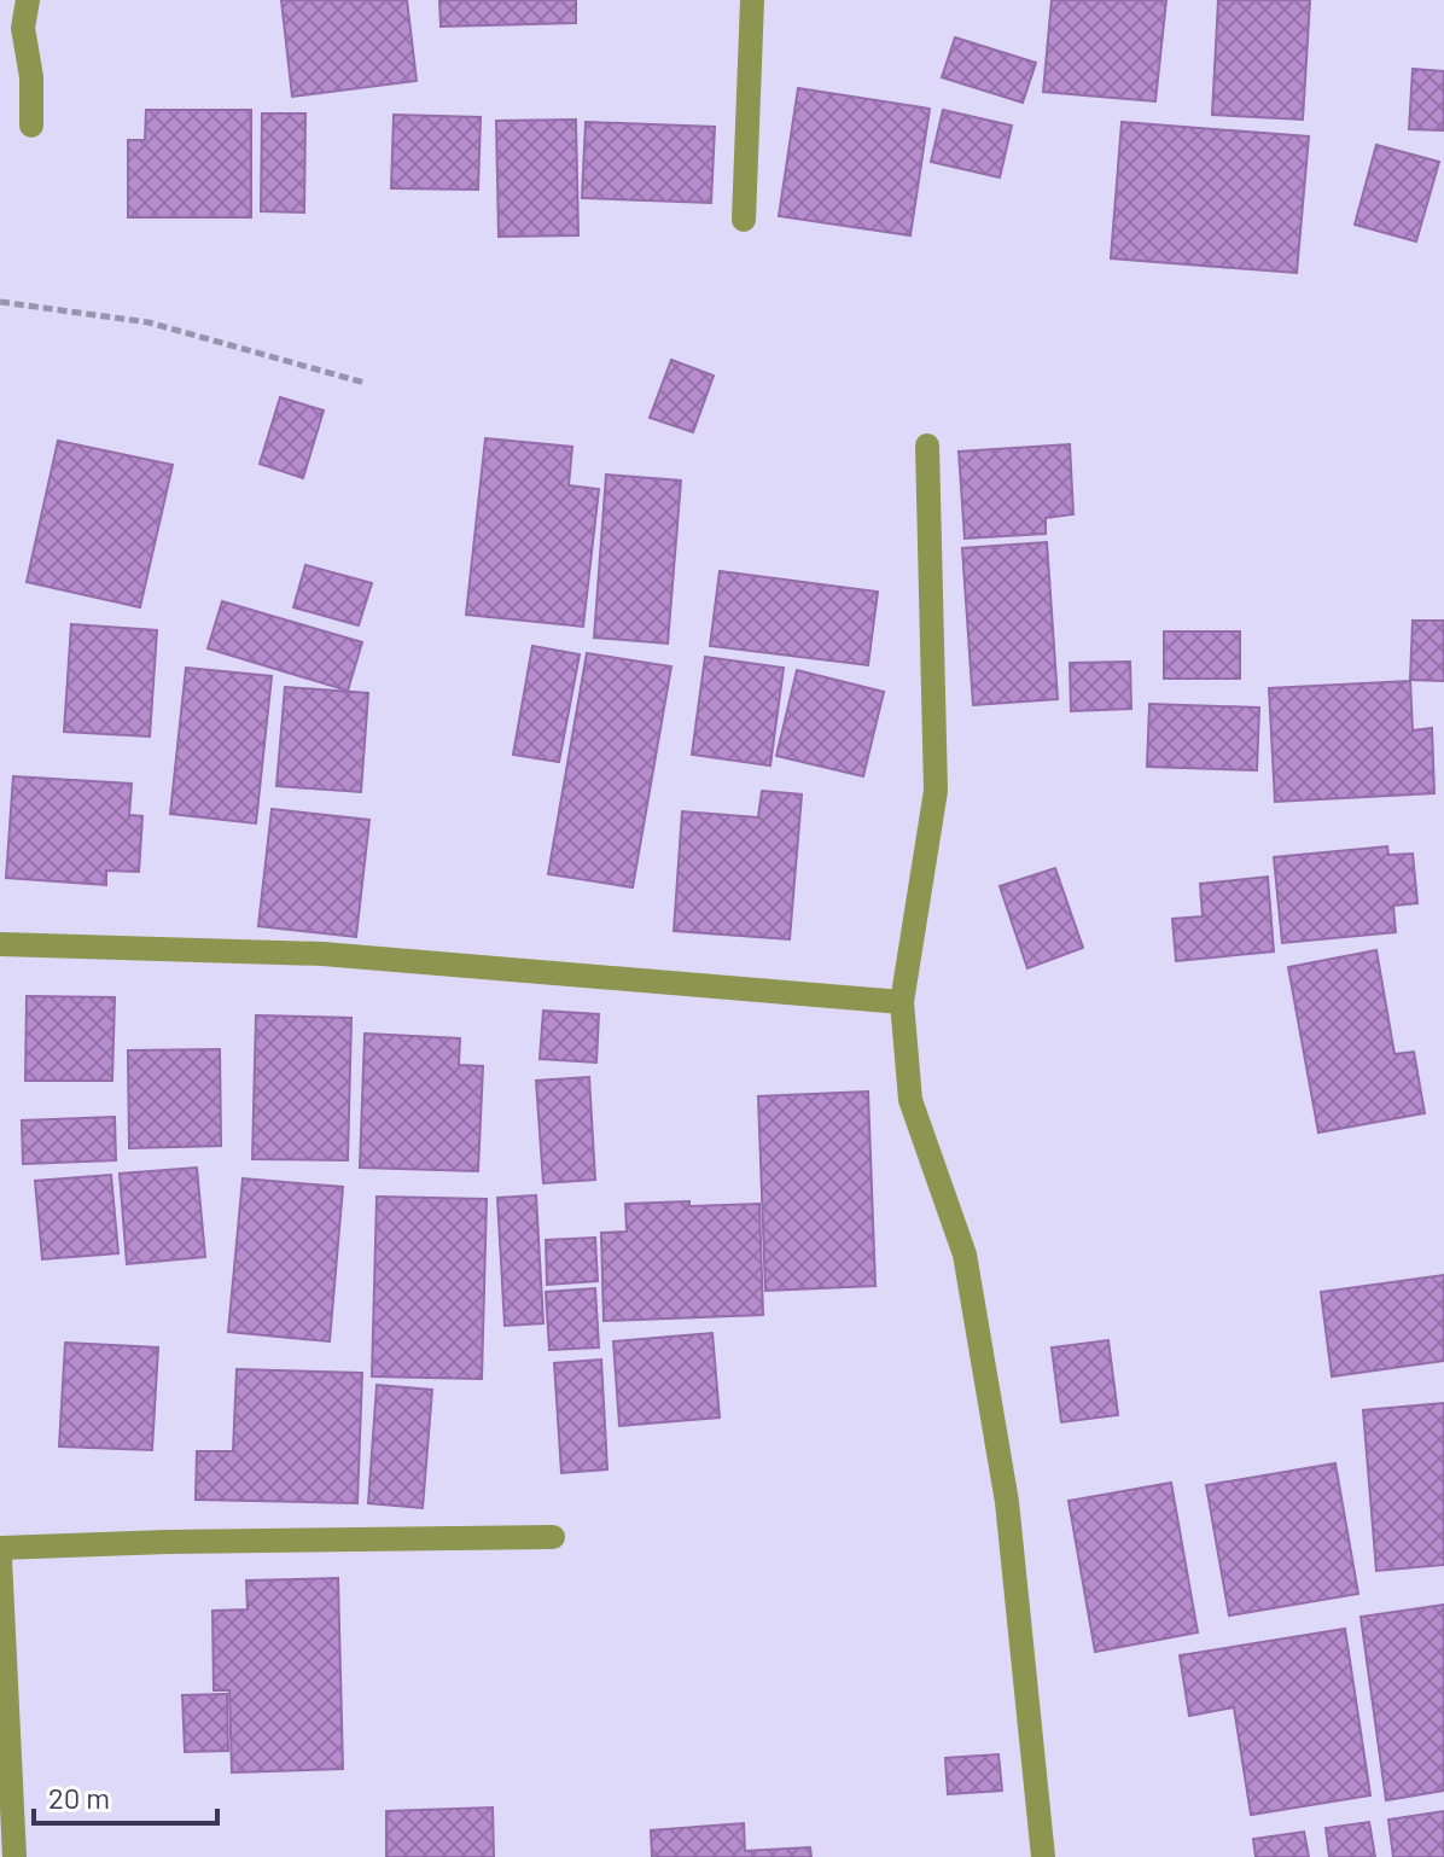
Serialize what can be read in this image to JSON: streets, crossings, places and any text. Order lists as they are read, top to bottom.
{
  "scale_bar": "20 m"
}
